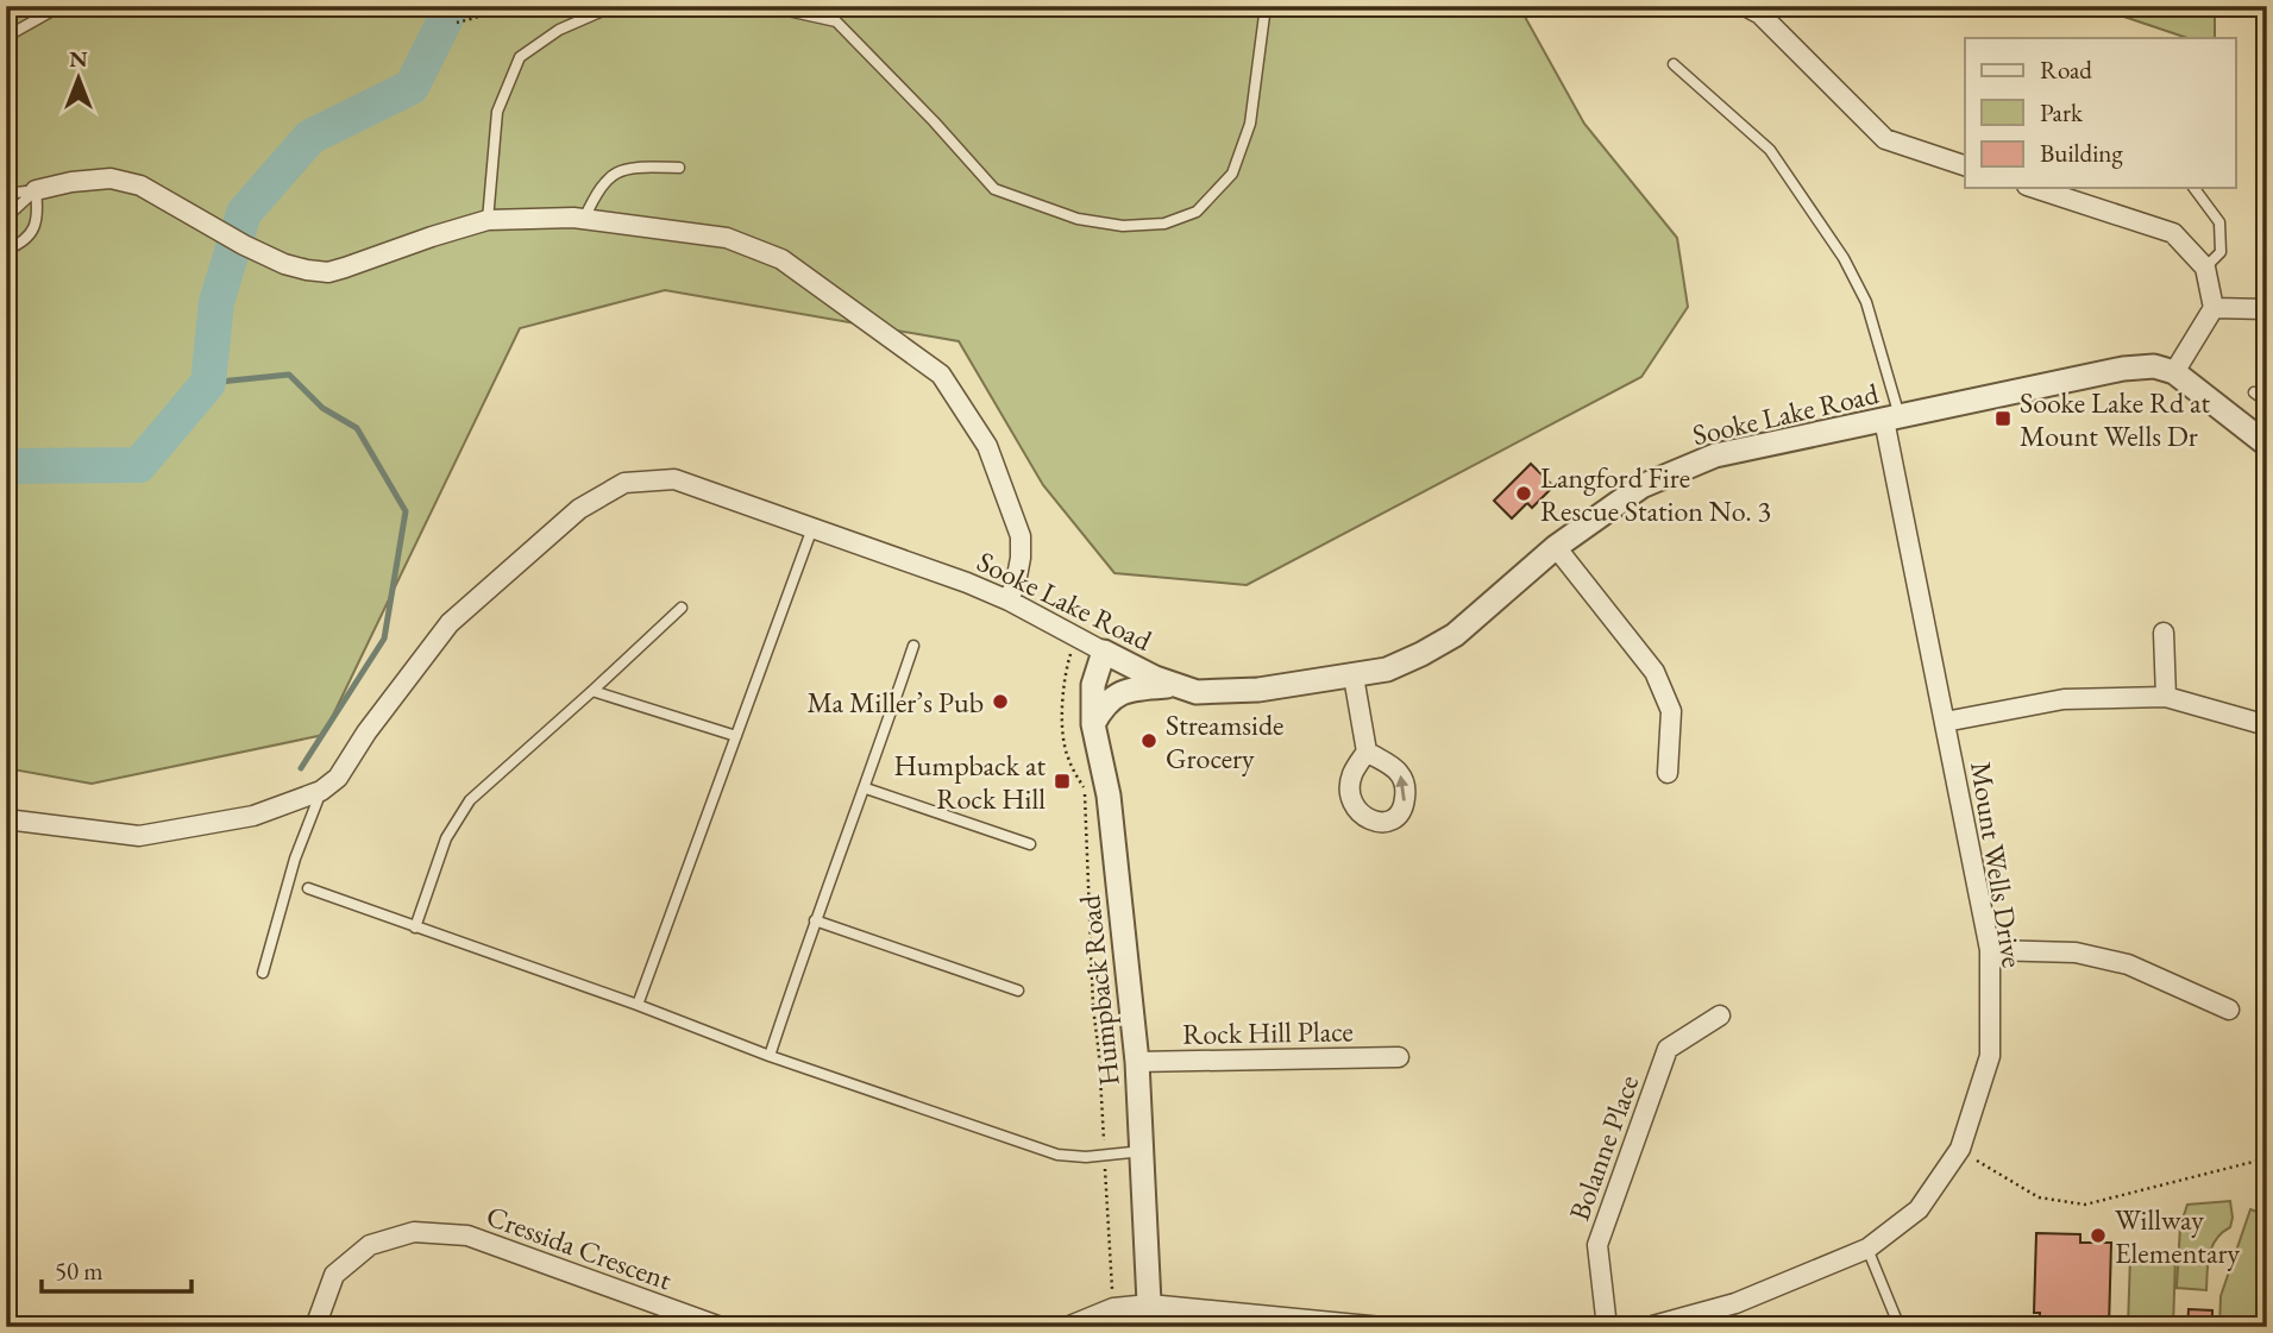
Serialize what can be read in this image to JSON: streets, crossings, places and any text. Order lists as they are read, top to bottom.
{
  "streets": {
    "street": [
      "Sooke Lake Road",
      "Mount Wells Drive",
      "Humpback Road",
      "Rock Hill Place",
      "Bolanne Place",
      "Cressida Crescent"
    ]
  },
  "crossings": [
    ["Sooke Lake Road", "Mount Wells Drive"],
    ["Sooke Lake Road", "Humpback Road"],
    ["Humpback Road", "Rock Hill Place"]
  ],
  "places": {
    "transit": ["Sooke Lake Rd at Mount Wells Dr", "Humpback at Rock Hill"],
    "other": [
      "Langford Fire Rescue Station No. 3",
      "Ma Miller’s Pub",
      "Streamside Grocery",
      "Willway Elementary"
    ]
  },
  "legend": ["Road", "Park", "Building"],
  "scale_bar": "50 m",
  "north": "top"
}
